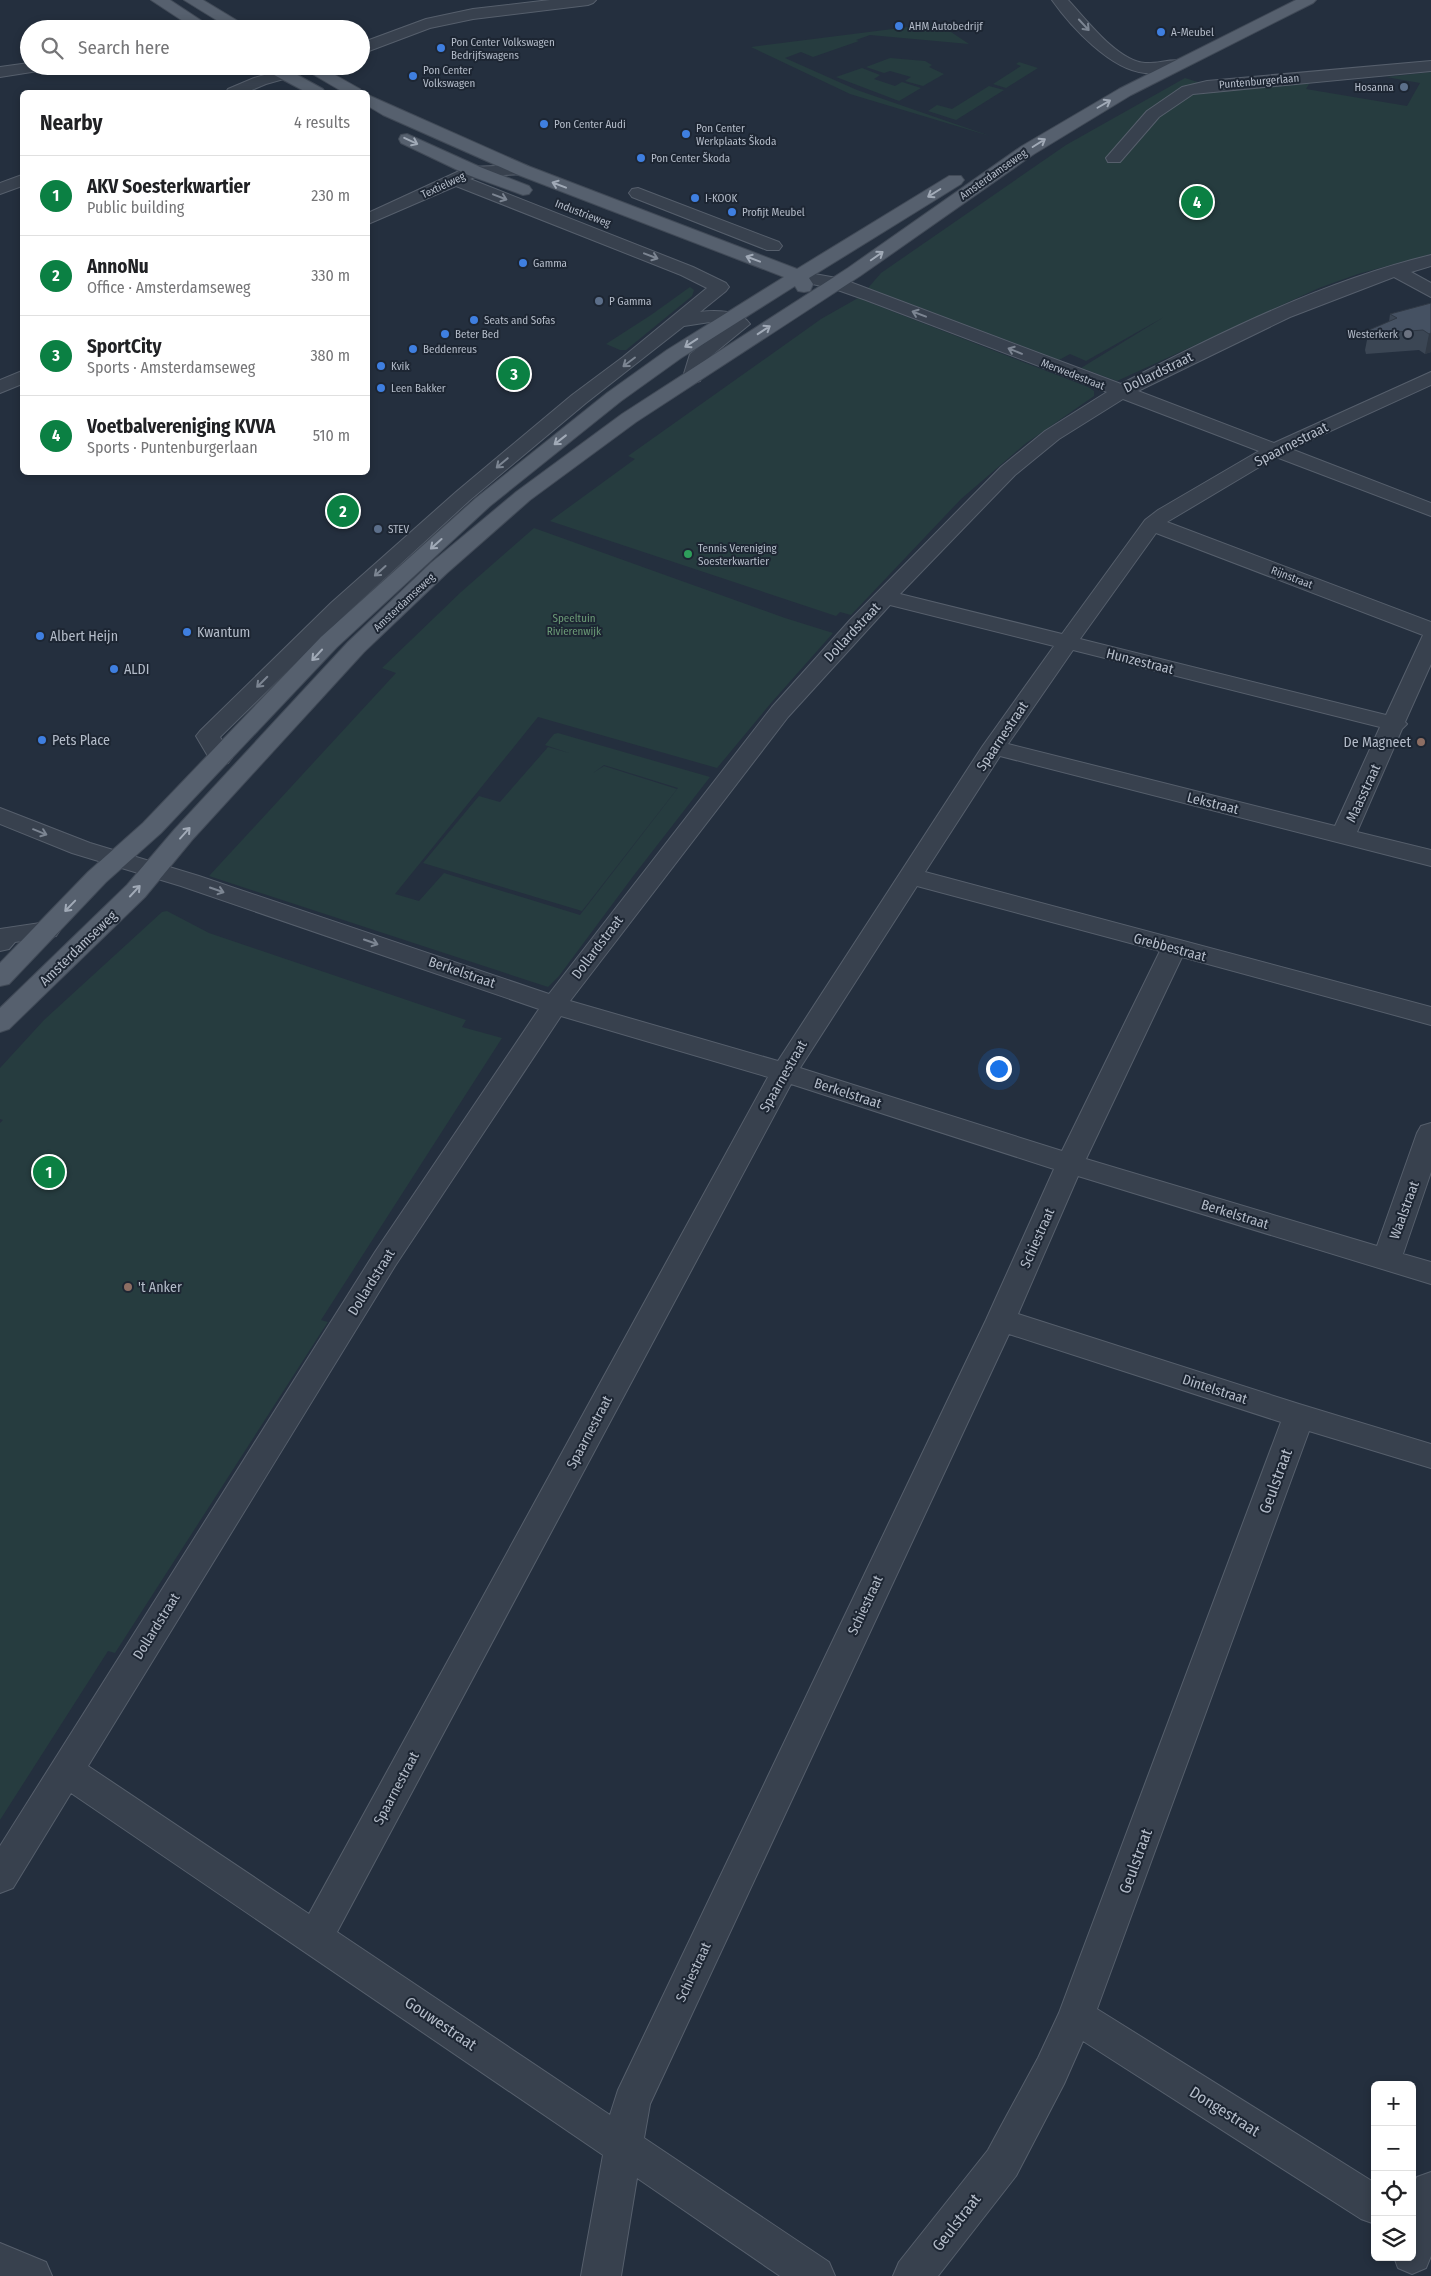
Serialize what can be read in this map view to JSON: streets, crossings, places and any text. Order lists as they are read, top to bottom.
{
  "streets": {
    "main road": ["Amsterdamseweg", "Industrieweg"],
    "street": [
      "Puntenburgerlaan",
      "Textielweg",
      "Dollardstraat",
      "Merwedestraat",
      "Spaarnestraat",
      "Rijnstraat",
      "Hunzestraat",
      "Maasstraat",
      "Lekstraat",
      "Grebbestraat",
      "Berkelstraat",
      "Waalstraat",
      "Schiestraat",
      "Dintelstraat",
      "Geulstraat",
      "Gouwestraat",
      "Dongestraat"
    ]
  },
  "crossings": [
    ["Amsterdamseweg", "Industrieweg"],
    ["Amsterdamseweg", "Merwedestraat"],
    ["Amsterdamseweg", "Berkelstraat"],
    ["Textielweg", "Industrieweg"],
    ["Dollardstraat", "Merwedestraat"],
    ["Dollardstraat", "Hunzestraat"],
    ["Dollardstraat", "Berkelstraat"],
    ["Dollardstraat", "Gouwestraat"],
    ["Merwedestraat", "Spaarnestraat"],
    ["Spaarnestraat", "Rijnstraat"],
    ["Spaarnestraat", "Hunzestraat"],
    ["Spaarnestraat", "Lekstraat"],
    ["Spaarnestraat", "Grebbestraat"],
    ["Spaarnestraat", "Berkelstraat"],
    ["Spaarnestraat", "Gouwestraat"],
    ["Hunzestraat", "Maasstraat"],
    ["Maasstraat", "Lekstraat"],
    ["Grebbestraat", "Schiestraat"],
    ["Berkelstraat", "Waalstraat"],
    ["Berkelstraat", "Schiestraat"],
    ["Schiestraat", "Dintelstraat"],
    ["Schiestraat", "Gouwestraat"],
    ["Dintelstraat", "Geulstraat"],
    ["Geulstraat", "Dongestraat"]
  ],
  "one_way": ["Merwedestraat"],
  "parks": ["Speeltuin Rivierenwijk"],
  "places": [
    "AHM Autobedrijf",
    "A-Meubel",
    "Pon Center Volkswagen Bedrijfswagens",
    "Pon Center Volkswagen",
    "Hosanna",
    "Pon Center Audi",
    "Pon Center Werkplaats Škoda",
    "Pon Center Škoda",
    "I-KOOK",
    "Profijt Meubel",
    "Gamma",
    "P Gamma",
    "Seats and Sofas",
    "Beter Bed",
    "Westerkerk",
    "Beddenreus",
    "Kvik",
    "Leen Bakker",
    "STEV",
    "Tennis Vereniging Soesterkwartier",
    "Kwantum",
    "Albert Heijn",
    "ALDI",
    "Pets Place",
    "De Magneet",
    "'t Anker"
  ],
  "page": {
    "search": "Search here",
    "heading": ["Nearby", "4 results"],
    "list": [
      {
        "mark": "1",
        "name": "AKV Soesterkwartier",
        "note": "Public building",
        "value": "230 m"
      },
      {
        "mark": "2",
        "name": "AnnoNu",
        "note": "Office · Amsterdamseweg",
        "value": "330 m"
      },
      {
        "mark": "3",
        "name": "SportCity",
        "note": "Sports · Amsterdamseweg",
        "value": "380 m"
      },
      {
        "mark": "4",
        "name": "Voetbalvereniging KVVA",
        "note": "Sports · Puntenburgerlaan",
        "value": "510 m"
      }
    ],
    "pins": [
      "4",
      "3",
      "2",
      "1"
    ],
    "map_buttons": ["+", "−"]
  }
}
